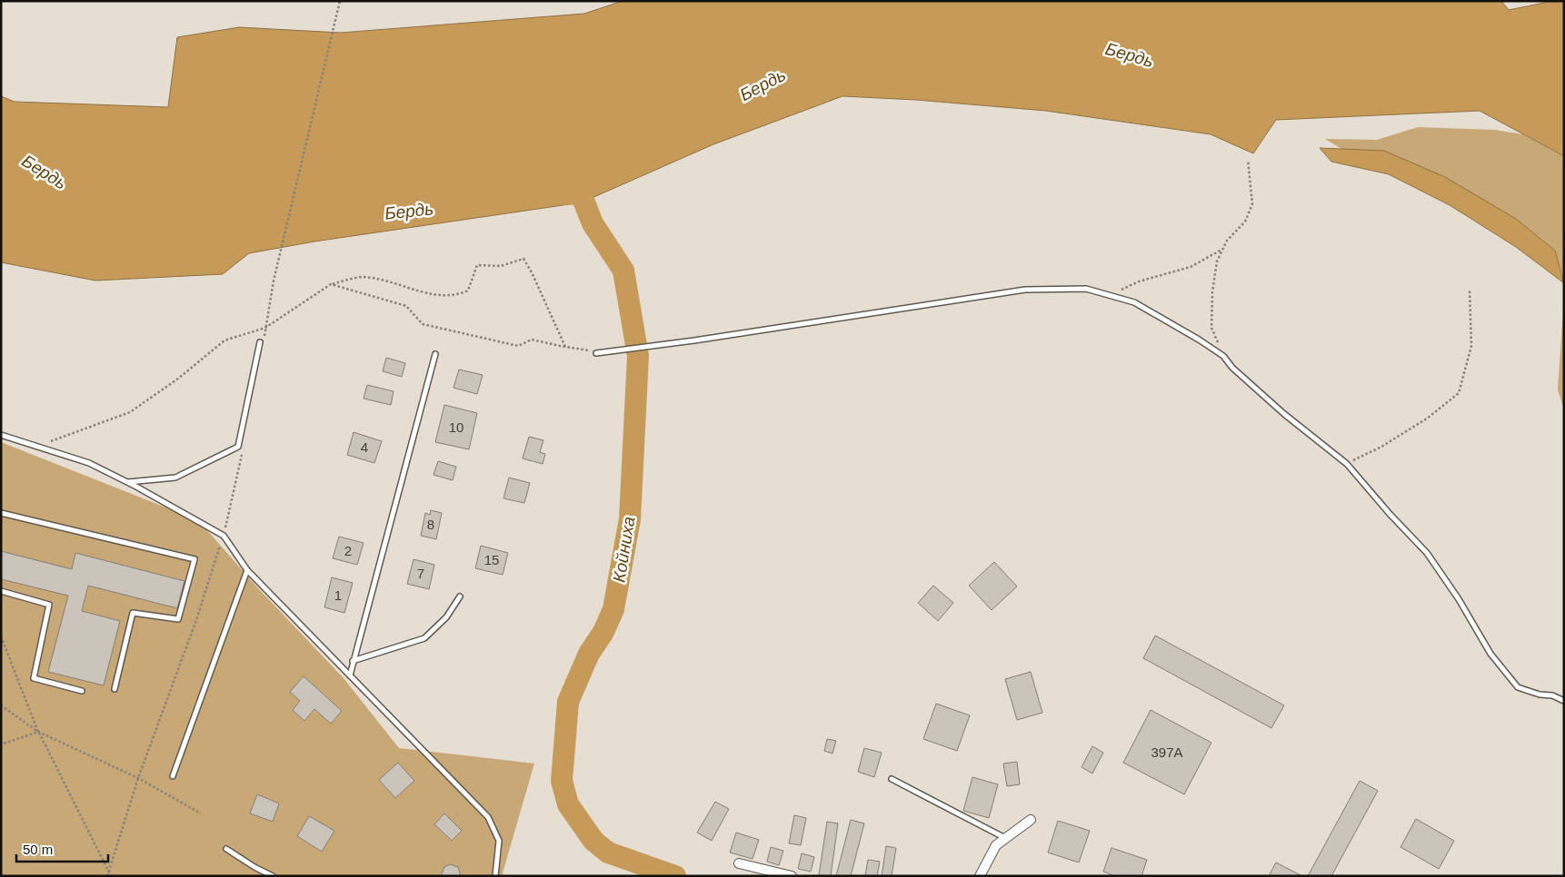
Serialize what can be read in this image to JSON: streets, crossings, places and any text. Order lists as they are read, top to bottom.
{
  "water": ["Бердь", "Койниха"],
  "house_numbers": [
    "10",
    "4",
    "8",
    "2",
    "15",
    "7",
    "1",
    "397А"
  ],
  "scale_bar": "50 m"
}
